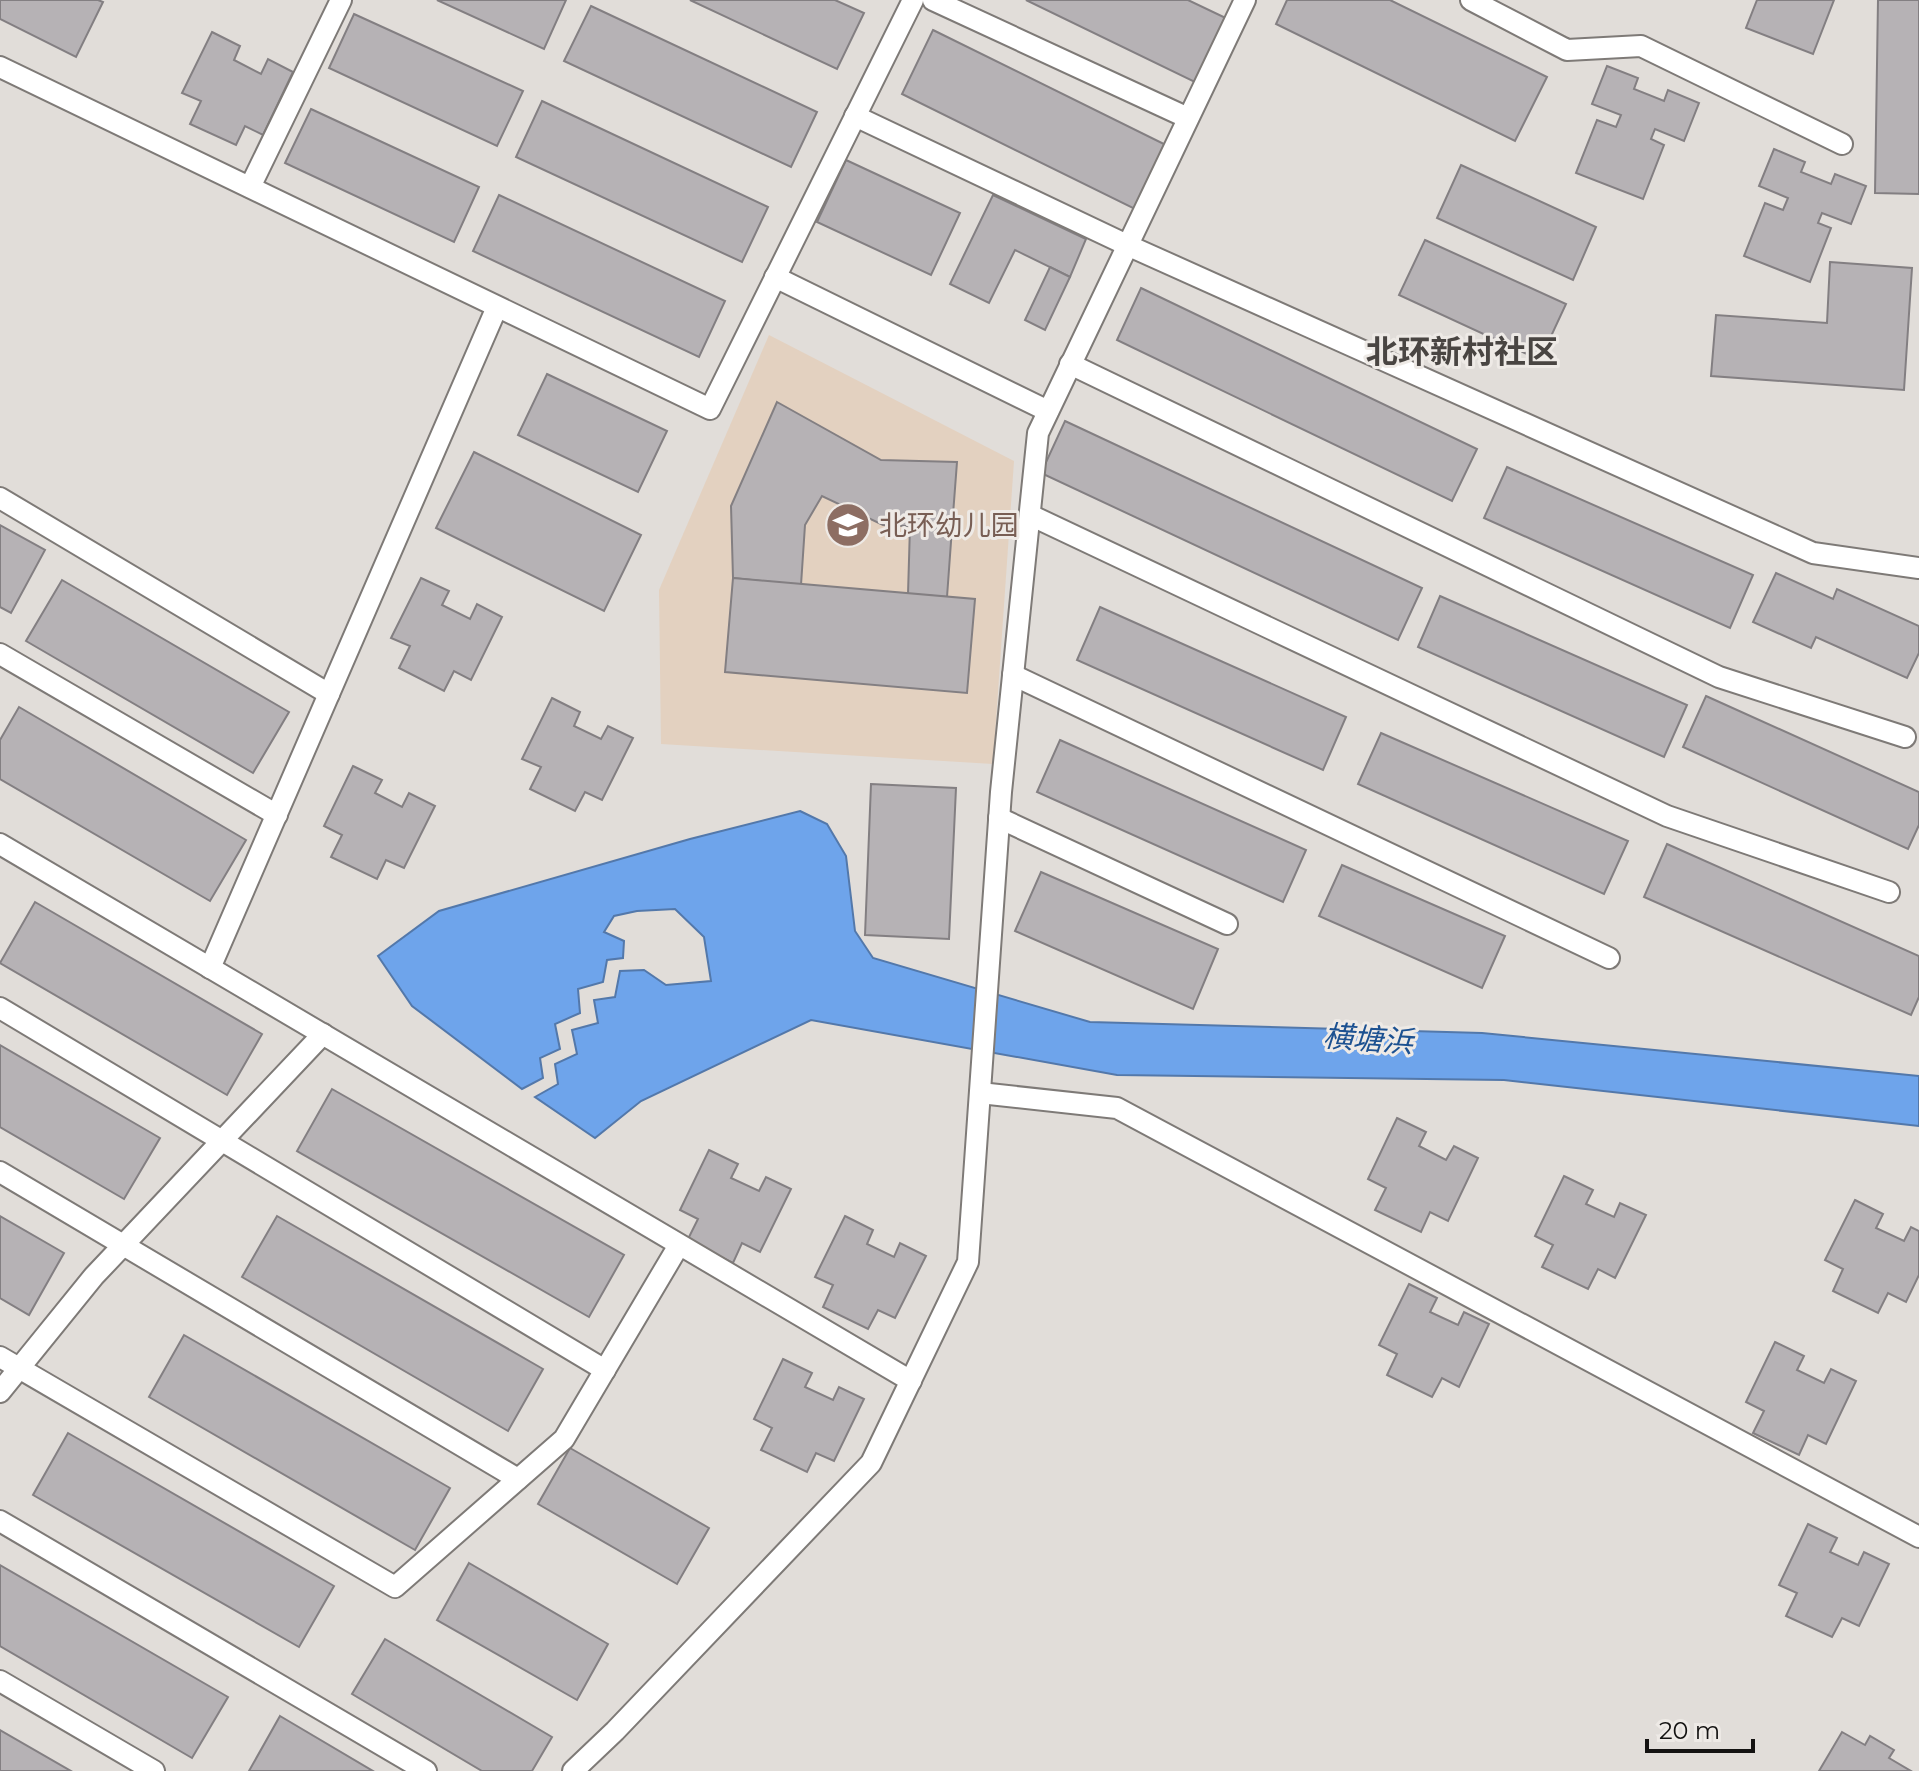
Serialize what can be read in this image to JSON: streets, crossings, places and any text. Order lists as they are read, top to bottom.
{
  "districts": ["北环新村社区"],
  "water": ["横塘浜"],
  "places": {
    "school or university": ["北环幼儿园"]
  },
  "scale_bar": "20 m"
}
